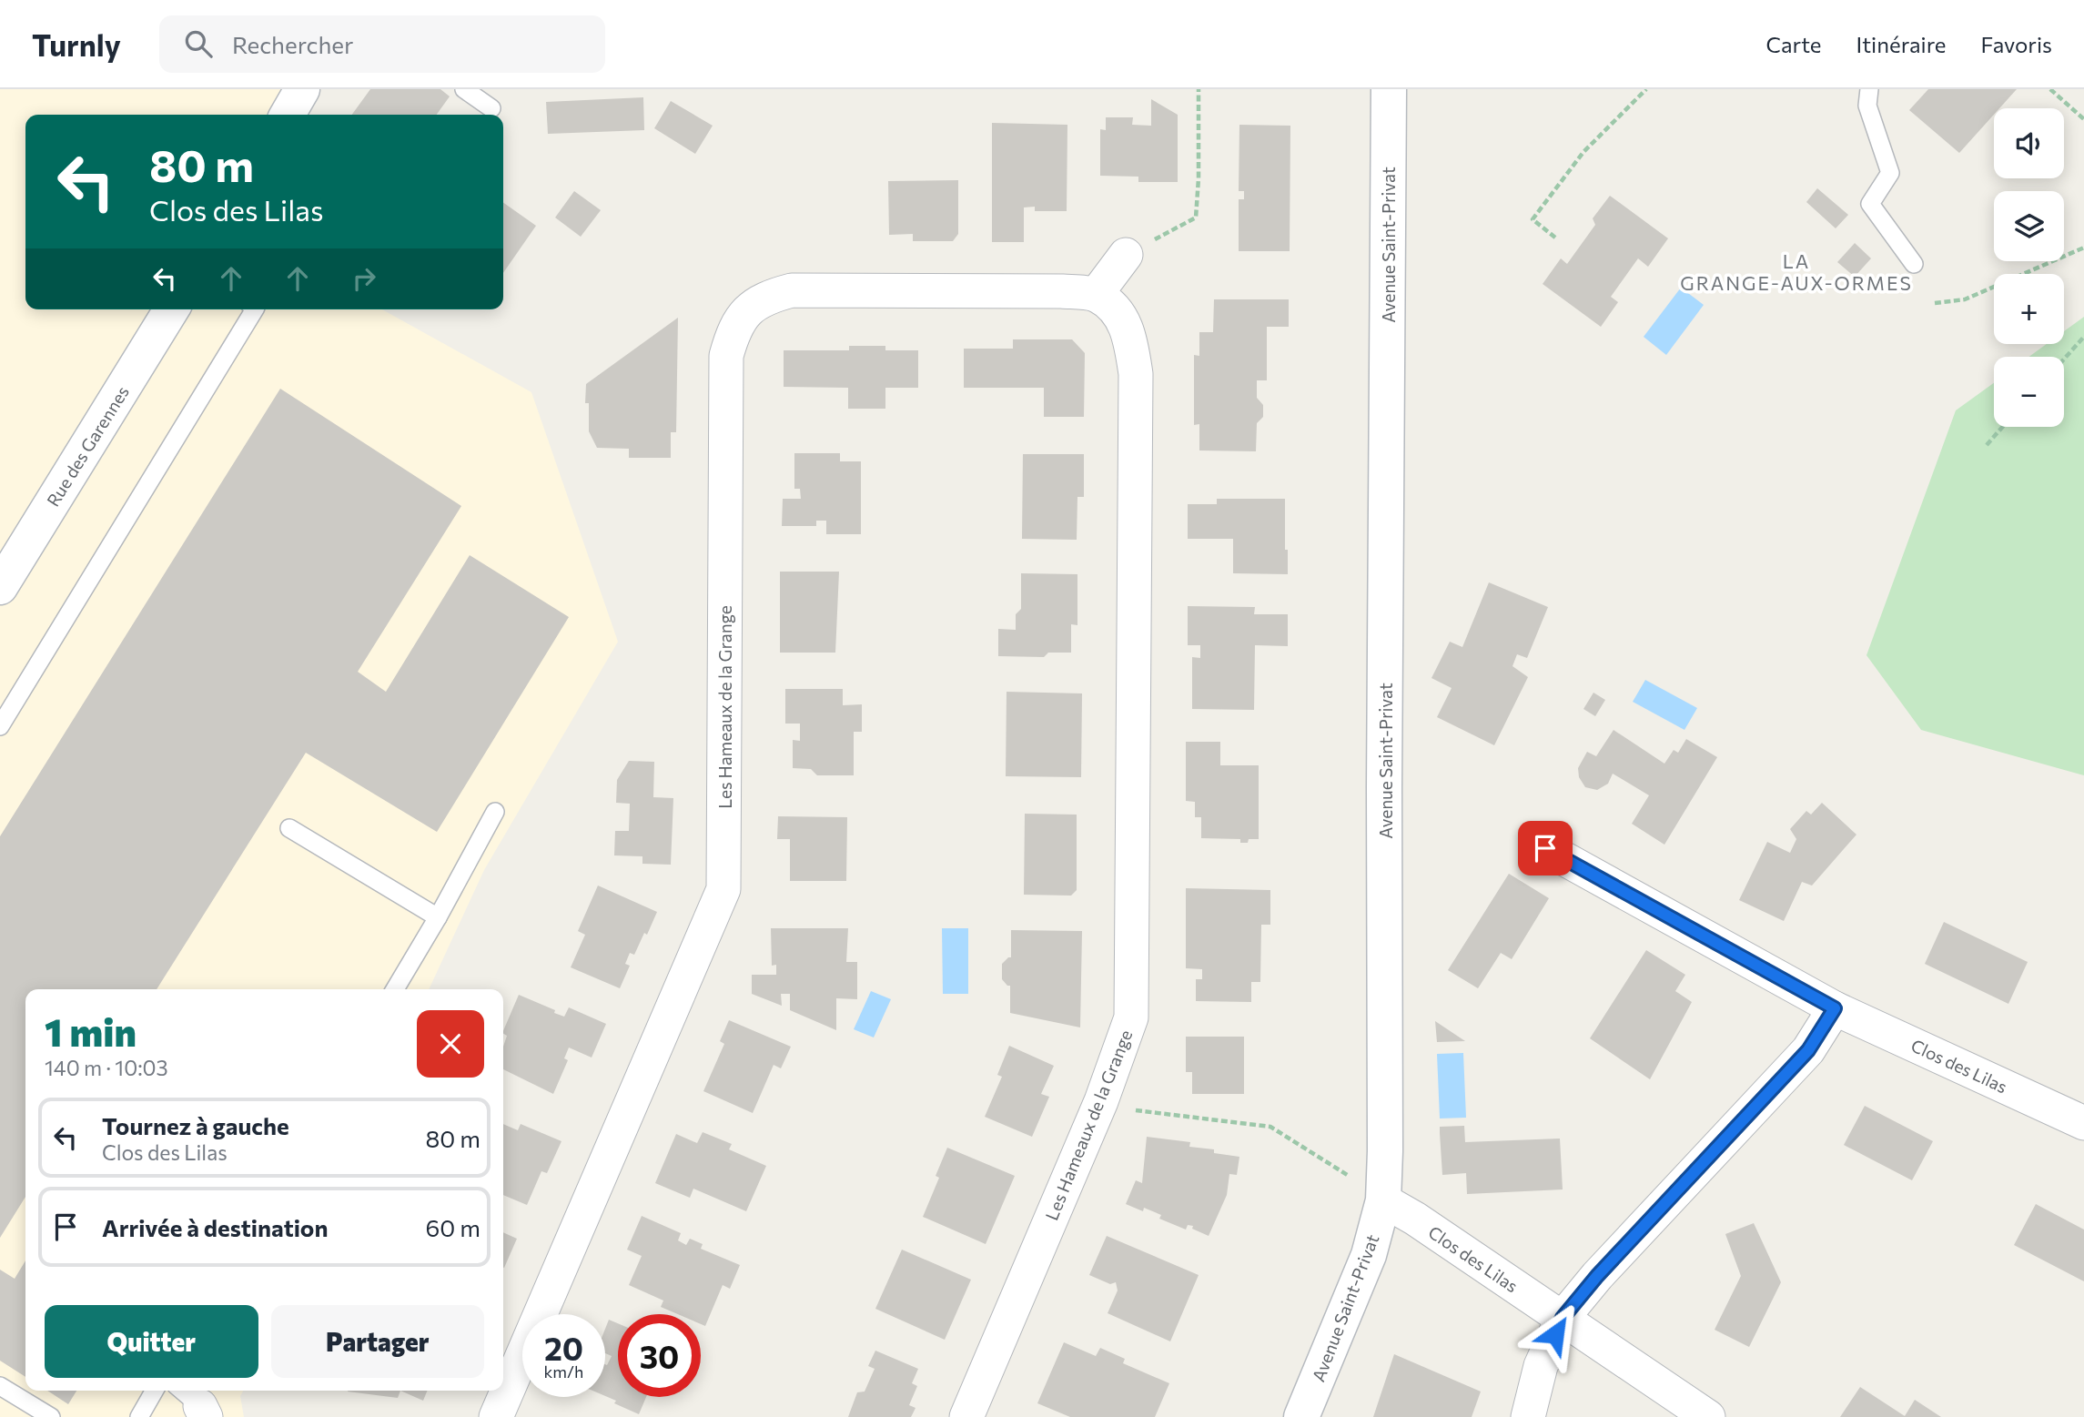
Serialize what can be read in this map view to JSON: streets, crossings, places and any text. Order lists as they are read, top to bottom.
{
  "streets": {
    "street": [
      "Avenue Saint-Privat",
      "Rue des Garennes",
      "Les Hameaux de la Grange",
      "Clos des Lilas"
    ]
  },
  "crossings": [
    ["Avenue Saint-Privat", "Clos des Lilas"]
  ],
  "districts": ["LA GRANGE-AUX-ORMES"],
  "page": {
    "header": "Turnly",
    "search": "Rechercher",
    "nav": ["Carte", "Itinéraire", "Favoris"],
    "map_buttons": ["+", "−"],
    "turn": ["80 m", "Clos des Lilas"],
    "heading": ["1 min", "140 m · 10:03"],
    "list": [
      {
        "name": "Tournez à gauche",
        "note": "Clos des Lilas",
        "value": "80 m"
      },
      {
        "name": "Arrivée à destination",
        "value": "60 m"
      }
    ],
    "buttons": ["Quitter", "Partager"],
    "speed": "20 km/h",
    "limit": "30"
  }
}
